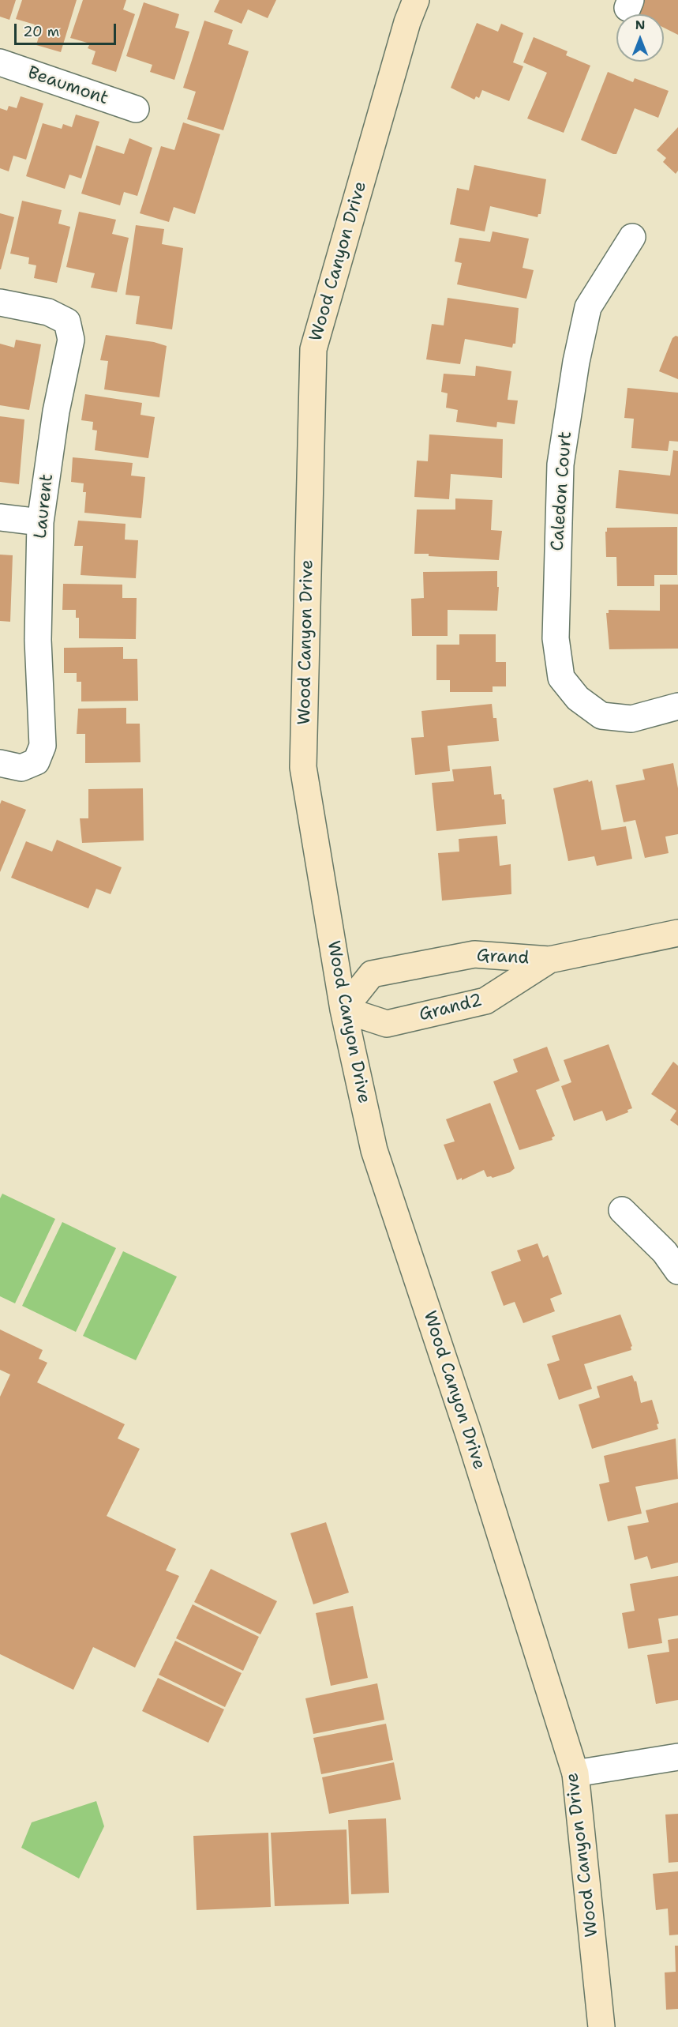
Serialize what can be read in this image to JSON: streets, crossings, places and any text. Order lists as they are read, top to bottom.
{
  "streets": {
    "street": [
      "Beaumont",
      "Wood Canyon Drive",
      "Caledon Court",
      "Laurent",
      "Grand",
      "Grand2"
    ]
  },
  "crossings": [
    ["Wood Canyon Drive", "Grand"],
    ["Wood Canyon Drive", "Grand2"],
    ["Grand", "Grand2"]
  ],
  "scale_bar": "20 m",
  "north": "top"
}
